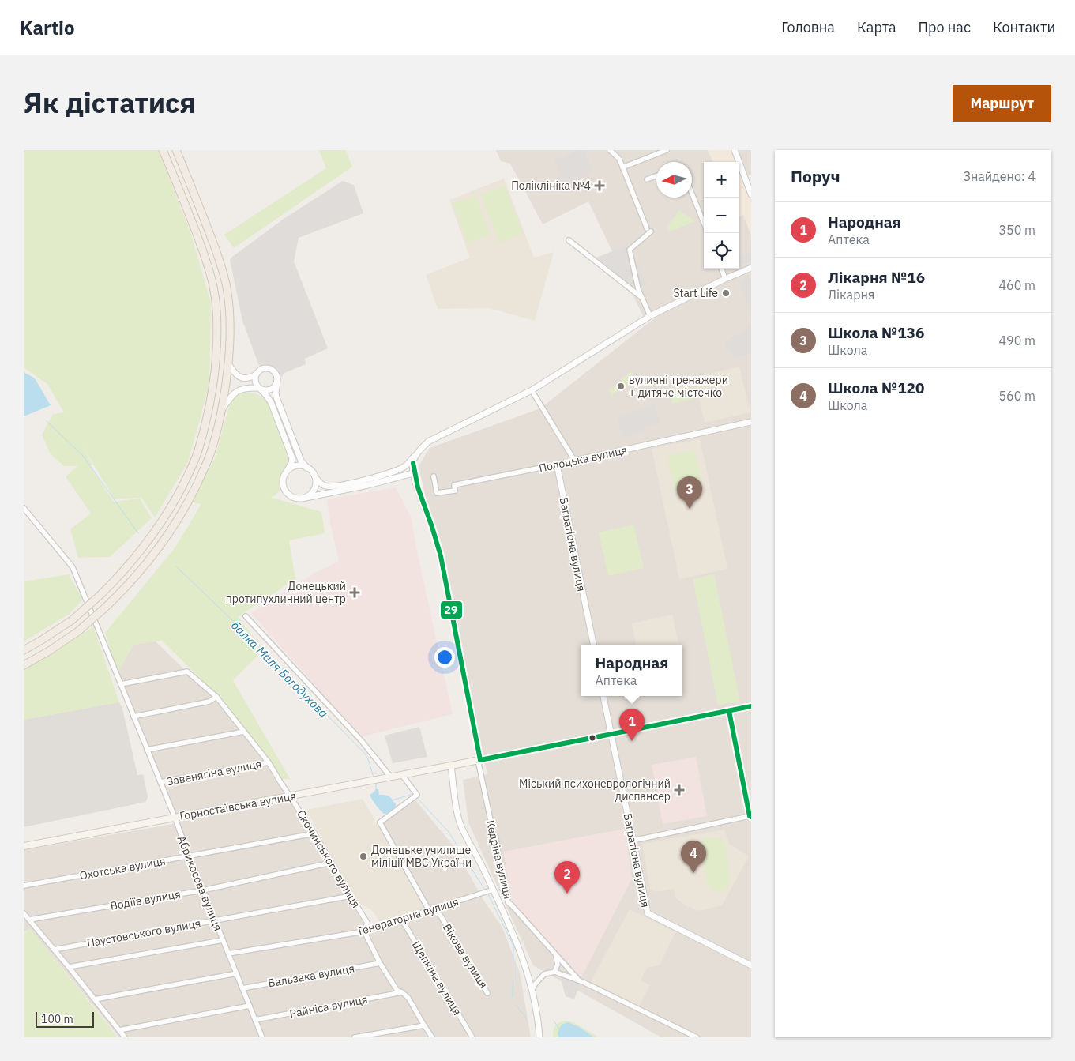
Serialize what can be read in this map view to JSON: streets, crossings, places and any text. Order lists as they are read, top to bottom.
{
  "streets": {
    "main road": ["Горностаївська вулиця"],
    "street": [
      "Полоцька вулиця",
      "Багратіона вулиця",
      "Завенягіна вулиця",
      "Скочинського вулиця",
      "Кедріна вулиця",
      "Охотська вулиця",
      "Абрикосова вулиця",
      "Водіїв вулиця",
      "Генераторна вулиця",
      "Паустовського вулиця",
      "Вікова вулиця",
      "Бальзака вулиця",
      "Щепкіна вулиця",
      "Райніса вулиця"
    ]
  },
  "crossings": [
    ["Полоцька вулиця", "Багратіона вулиця"],
    ["Завенягіна вулиця", "Скочинського вулиця"],
    ["Завенягіна вулиця", "Абрикосова вулиця"],
    ["Горностаївська вулиця", "Скочинського вулиця"],
    ["Горностаївська вулиця", "Абрикосова вулиця"],
    ["Горностаївська вулиця", "Вікова вулиця"],
    ["Скочинського вулиця", "Охотська вулиця"],
    ["Скочинського вулиця", "Абрикосова вулиця"],
    ["Скочинського вулиця", "Водіїв вулиця"],
    ["Скочинського вулиця", "Генераторна вулиця"],
    ["Скочинського вулиця", "Паустовського вулиця"],
    ["Скочинського вулиця", "Бальзака вулиця"],
    ["Скочинського вулиця", "Райніса вулиця"],
    ["Охотська вулиця", "Абрикосова вулиця"],
    ["Абрикосова вулиця", "Водіїв вулиця"],
    ["Абрикосова вулиця", "Генераторна вулиця"],
    ["Абрикосова вулиця", "Паустовського вулиця"],
    ["Абрикосова вулиця", "Бальзака вулиця"],
    ["Абрикосова вулиця", "Райніса вулиця"],
    ["Генераторна вулиця", "Вікова вулиця"],
    ["Генераторна вулиця", "Щепкіна вулиця"]
  ],
  "water": ["балка Маля Богодухова"],
  "places": {
    "health": ["Поліклініка №4", "Донецький протипухлинний центр", "Міський психоневрологічний диспансер"],
    "other": ["Start Life", "вуличні тренажери + дитяче містечко", "Донецьке училище міліції МВС України"]
  },
  "lines": ["transit line 29"],
  "scale_bar": "100 m",
  "north": "left",
  "page": {
    "header": "Kartio",
    "nav": [
      "Головна",
      "Карта",
      "Про нас",
      "Контакти"
    ],
    "title": "Як дістатися",
    "buttons": "Маршрут",
    "heading": ["Поруч", "Знайдено: 4"],
    "map_buttons": ["+", "−"],
    "list": [
      {
        "mark": "1",
        "name": "Народная",
        "note": "Аптека",
        "value": "350 m"
      },
      {
        "mark": "2",
        "name": "Лікарня №16",
        "note": "Лікарня",
        "value": "460 m"
      },
      {
        "mark": "3",
        "name": "Школа №136",
        "note": "Школа",
        "value": "490 m"
      },
      {
        "mark": "4",
        "name": "Школа №120",
        "note": "Школа",
        "value": "560 m"
      }
    ],
    "pins": [
      "3",
      "1",
      "4",
      "2"
    ],
    "popup": ["Народная", "Аптека"],
    "scale": "100 m"
  }
}
